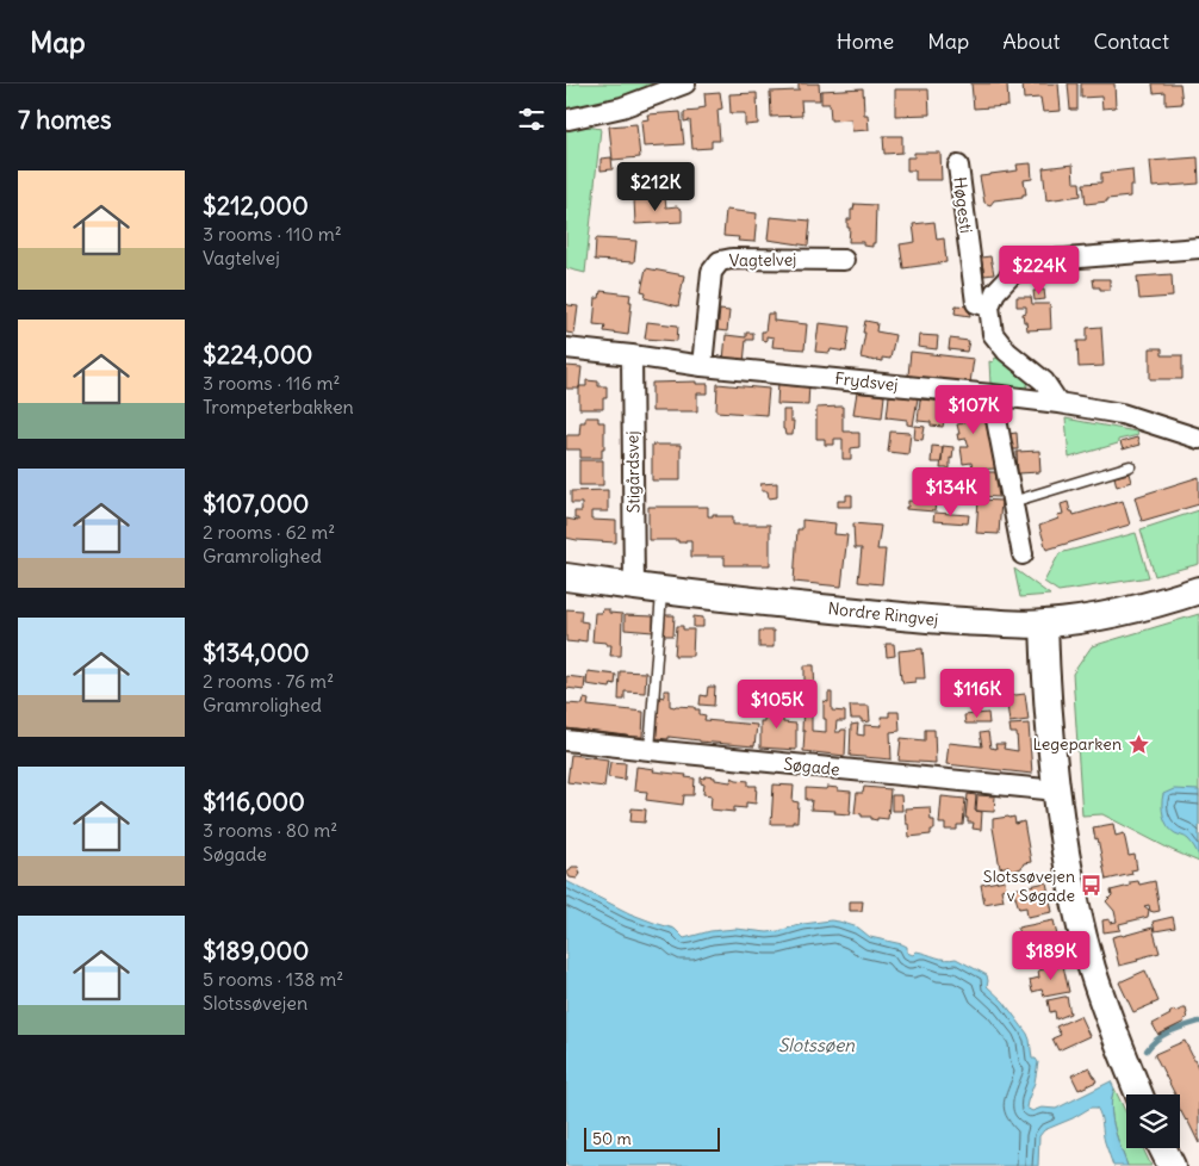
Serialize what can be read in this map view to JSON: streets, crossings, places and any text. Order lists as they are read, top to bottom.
{
  "streets": {
    "main road": ["Nordre Ringvej"],
    "street": [
      "Høgesti",
      "Vagtelvej",
      "Frydsvej",
      "Stigårdsvej",
      "Søgade"
    ]
  },
  "crossings": [
    ["Vagtelvej", "Frydsvej"],
    ["Frydsvej", "Stigårdsvej"],
    ["Stigårdsvej", "Nordre Ringvej"]
  ],
  "water": ["Slotssøen"],
  "places": {
    "place": ["Legeparken"],
    "bus stop": ["Slotssøvejen v Søgade"]
  },
  "scale_bar": "50 m",
  "page": {
    "header": "Map",
    "nav": [
      "Home",
      "Map",
      "About",
      "Contact"
    ],
    "heading": "7 homes",
    "list": [
      {
        "name": "$212,000",
        "note": "3 rooms · 110 m² · Vagtelvej"
      },
      {
        "name": "$224,000",
        "note": "3 rooms · 116 m² · Trompeterbakken"
      },
      {
        "name": "$107,000",
        "note": "2 rooms · 62 m² · Gramrolighed"
      },
      {
        "name": "$134,000",
        "note": "2 rooms · 76 m² · Gramrolighed"
      },
      {
        "name": "$116,000",
        "note": "3 rooms · 80 m² · Søgade"
      },
      {
        "name": "$189,000",
        "note": "5 rooms · 138 m² · Slotssøvejen"
      }
    ],
    "price": [
      "$212K",
      "$224K",
      "$107K",
      "$134K",
      "$116K",
      "$105K",
      "$189K"
    ],
    "scale": "50 m"
  }
}
